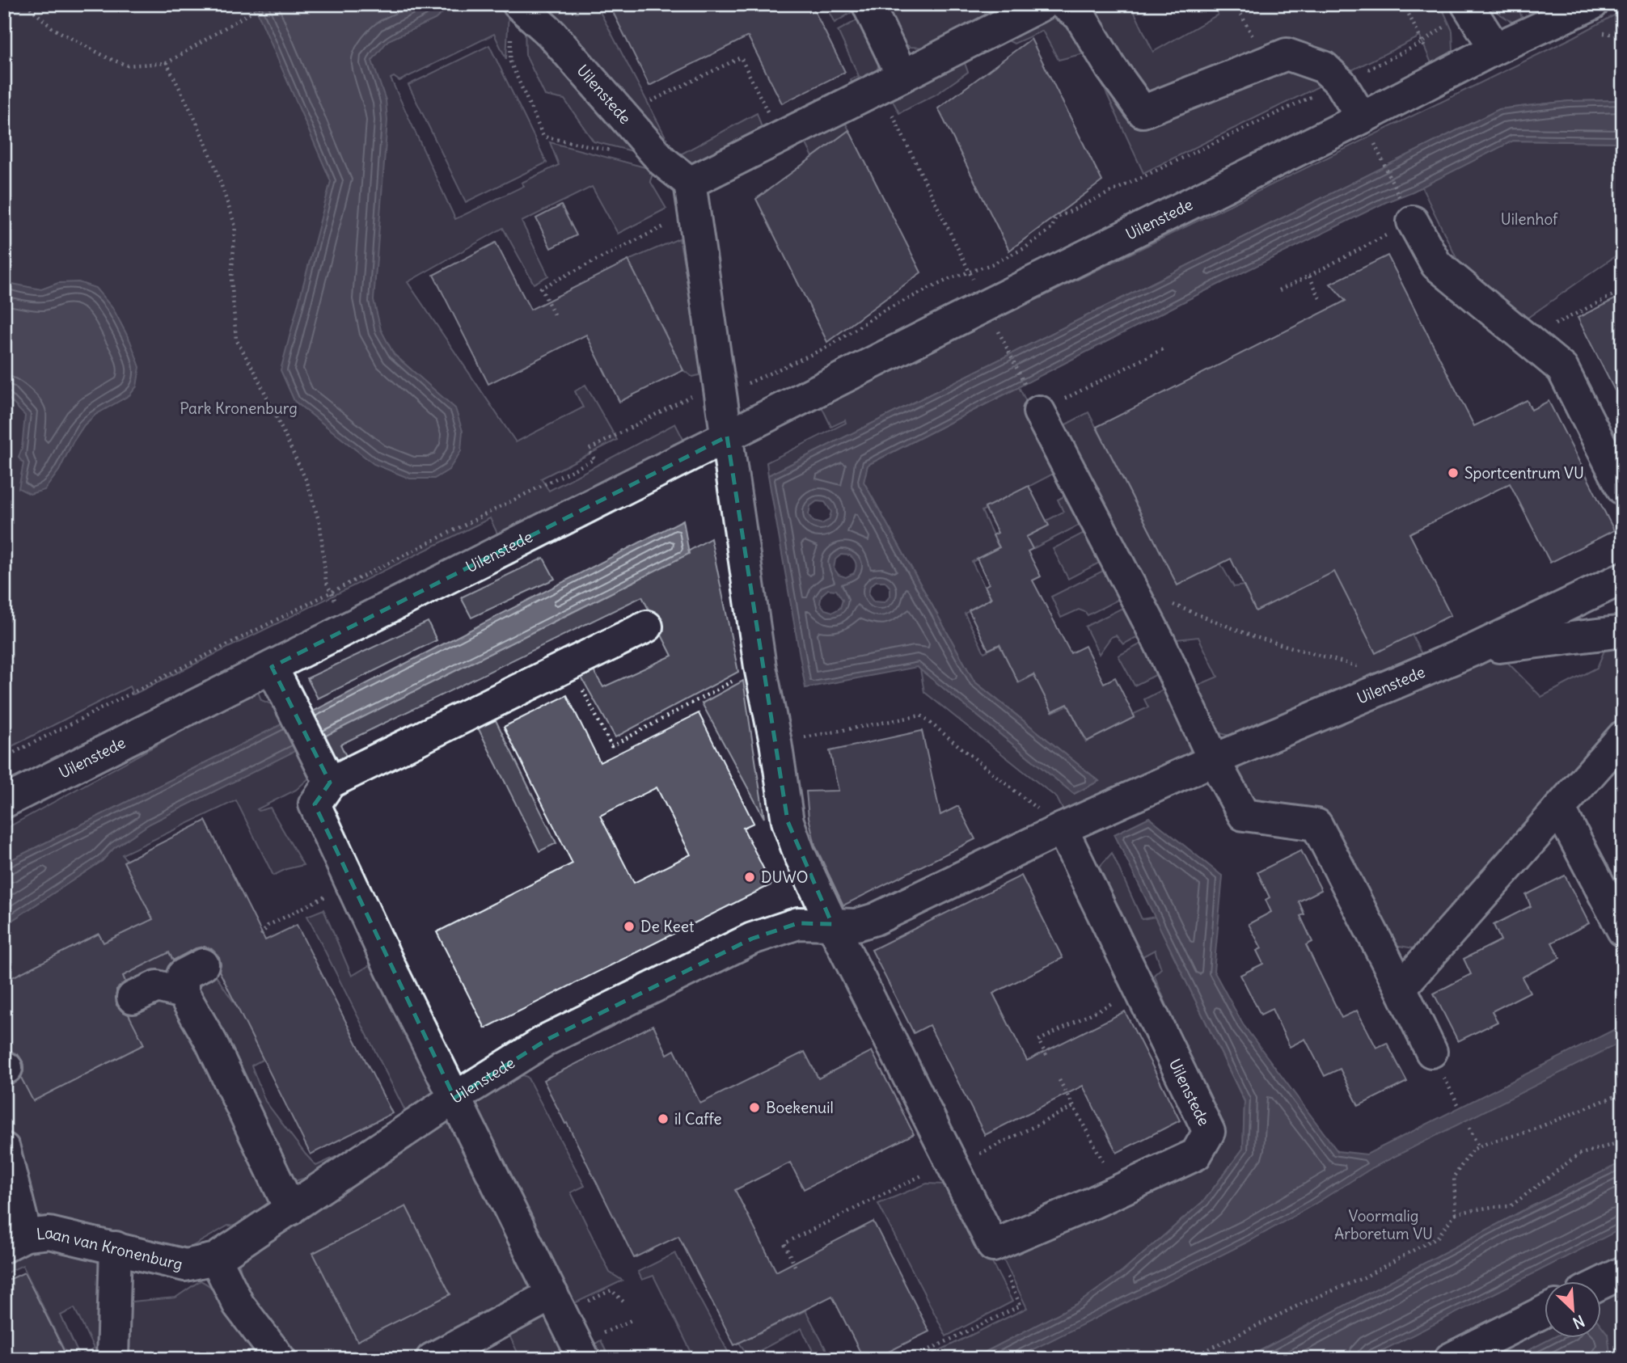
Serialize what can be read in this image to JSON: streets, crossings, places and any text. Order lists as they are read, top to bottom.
{
  "streets": {
    "street": ["Uilenstede", "Laan van Kronenburg"]
  },
  "parks": ["Uilenhof", "Park Kronenburg", "Voormalig Arboretum VU"],
  "places": [
    "Sportcentrum VU",
    "DUWO",
    "De Keet",
    "Boekenuil",
    "il Caffe"
  ],
  "north": "bottom right"
}
